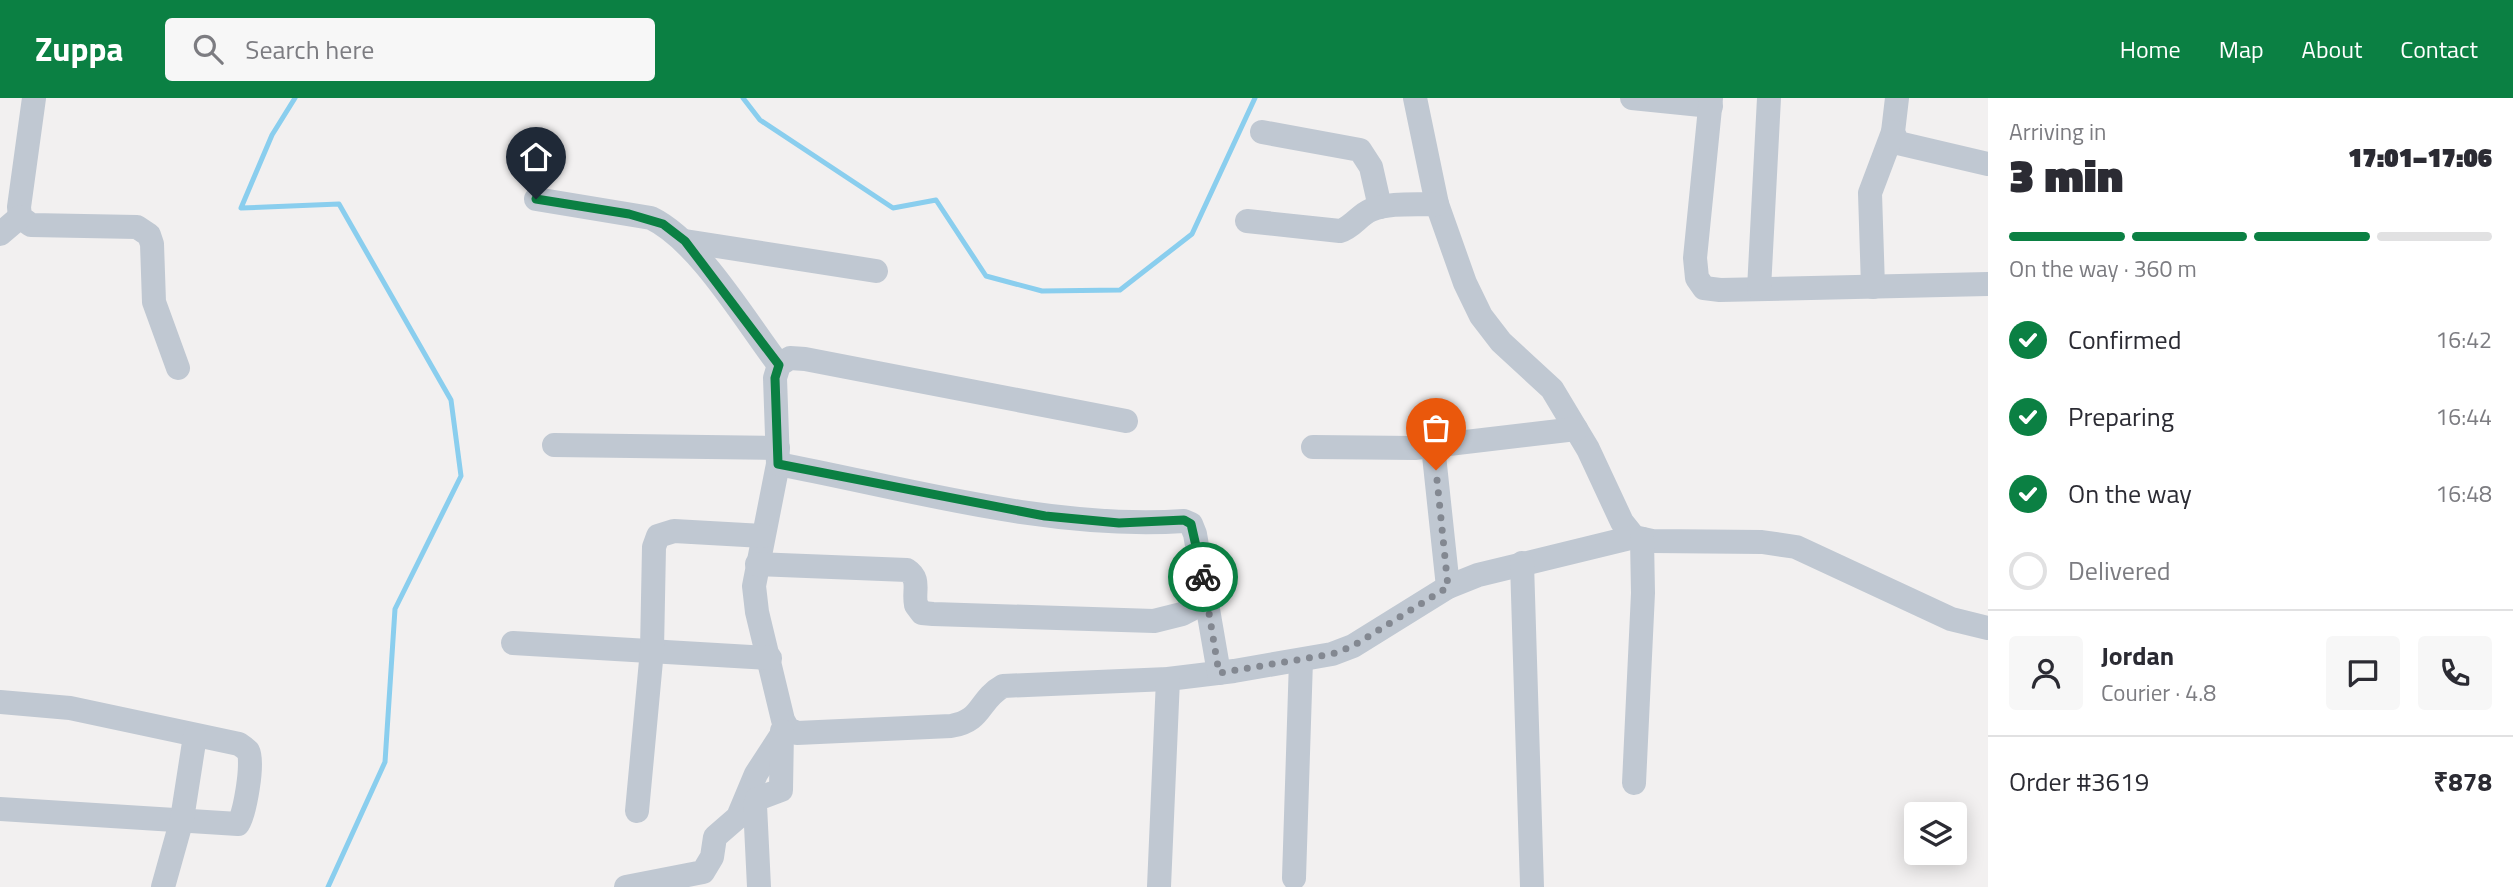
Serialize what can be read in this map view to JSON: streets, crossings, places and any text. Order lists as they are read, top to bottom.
{
  "page": {
    "header": "Zuppa",
    "search": "Search here",
    "nav": [
      "Home",
      "Map",
      "About",
      "Contact"
    ],
    "heading": ["3 min", "Arriving in", "17:01–17:06"],
    "panel": [
      "Jordan",
      "Courier · 4.8",
      "Order #3619",
      "₹878"
    ],
    "bar": "On the way · 360 m",
    "list": [
      ["Confirmed", "16:42"],
      ["Preparing", "16:44"],
      ["On the way", "16:48"],
      "Delivered"
    ]
  }
}
